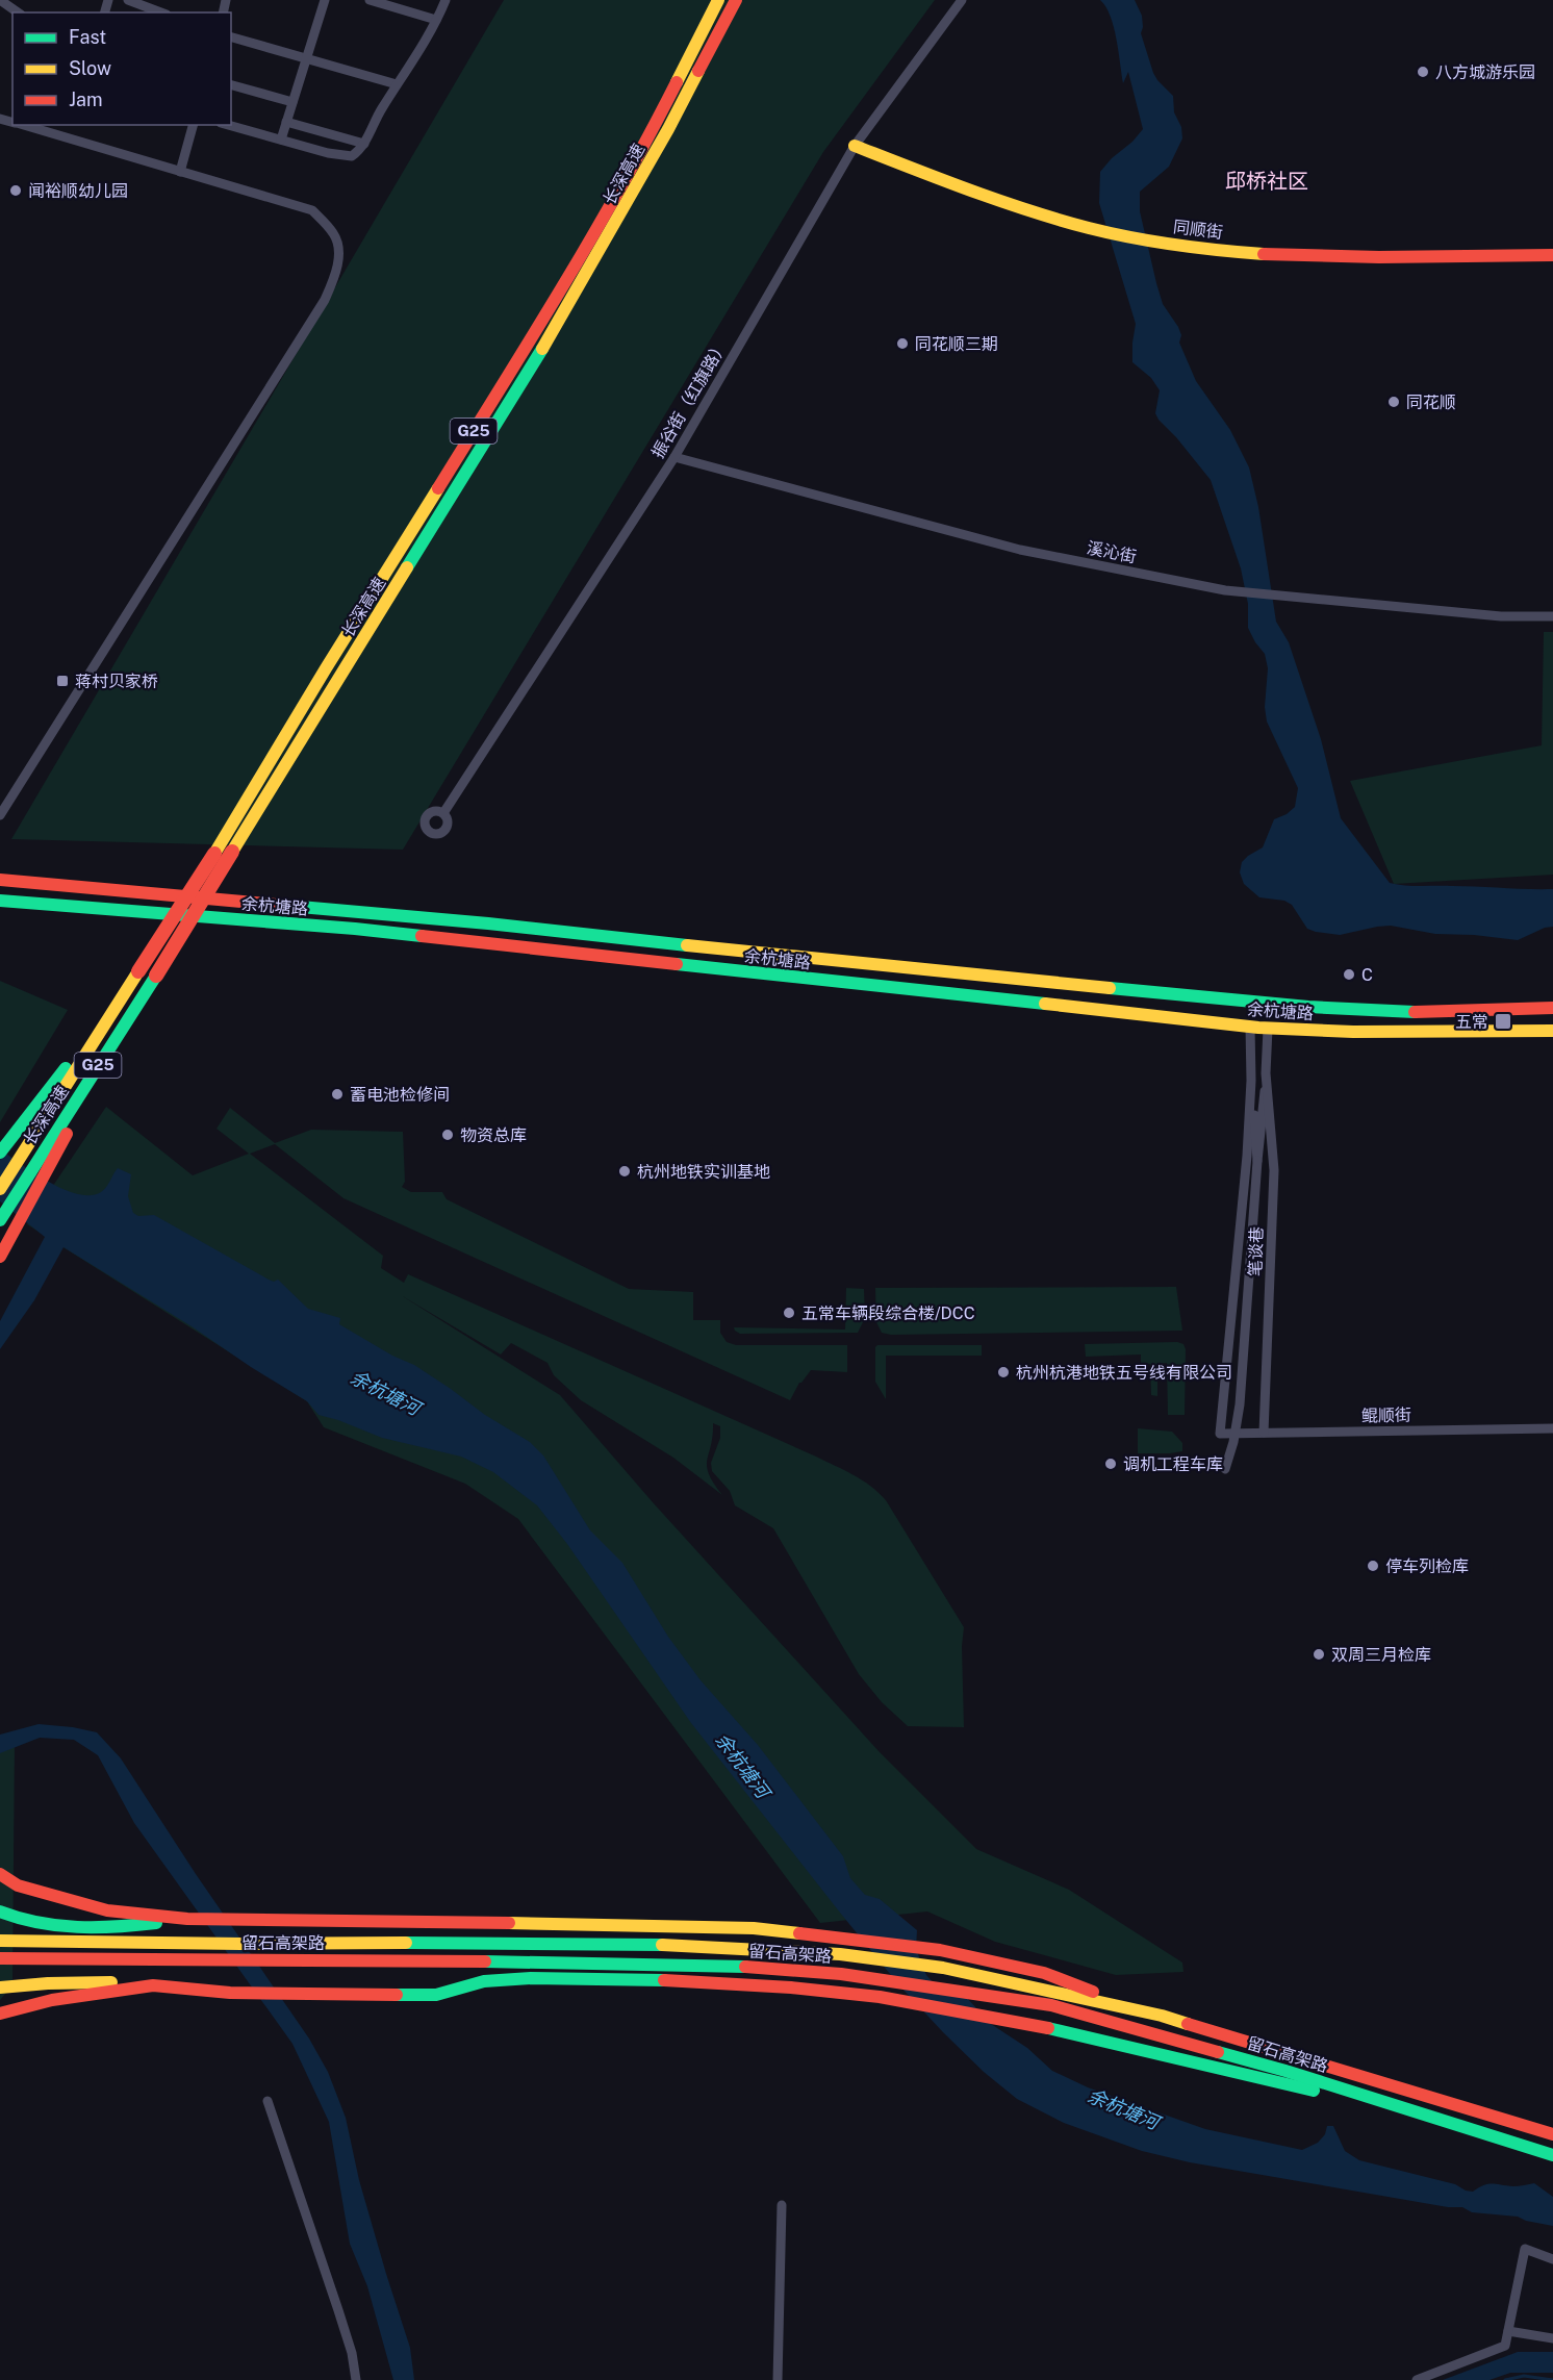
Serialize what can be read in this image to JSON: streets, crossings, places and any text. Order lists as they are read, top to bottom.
{
  "streets": {
    "main road": [
      "长深高速",
      "同顺街",
      "G25",
      "余杭塘路",
      "留石高架路"
    ],
    "street": [
      "振谷街（红旗路）",
      "溪沁街",
      "笔谈巷",
      "鲲顺街"
    ]
  },
  "crossings": [
    ["同顺街", "振谷街（红旗路）"],
    ["振谷街（红旗路）", "溪沁街"],
    ["余杭塘路", "笔谈巷"],
    ["笔谈巷", "鲲顺街"]
  ],
  "districts": ["邱桥社区"],
  "water": ["余杭塘河"],
  "places": {
    "other": [
      "八方城游乐园",
      "闻裕顺幼儿园",
      "同花顺三期",
      "同花顺",
      "C",
      "蓄电池检修间",
      "物资总库",
      "杭州地铁实训基地",
      "五常车辆段综合楼/DCC",
      "杭州杭港地铁五号线有限公司",
      "调机工程车库",
      "停车列检库",
      "双周三月检库"
    ],
    "transit": ["蒋村贝家桥", "五常"]
  },
  "legend": ["Fast", "Slow", "Jam"]
}
